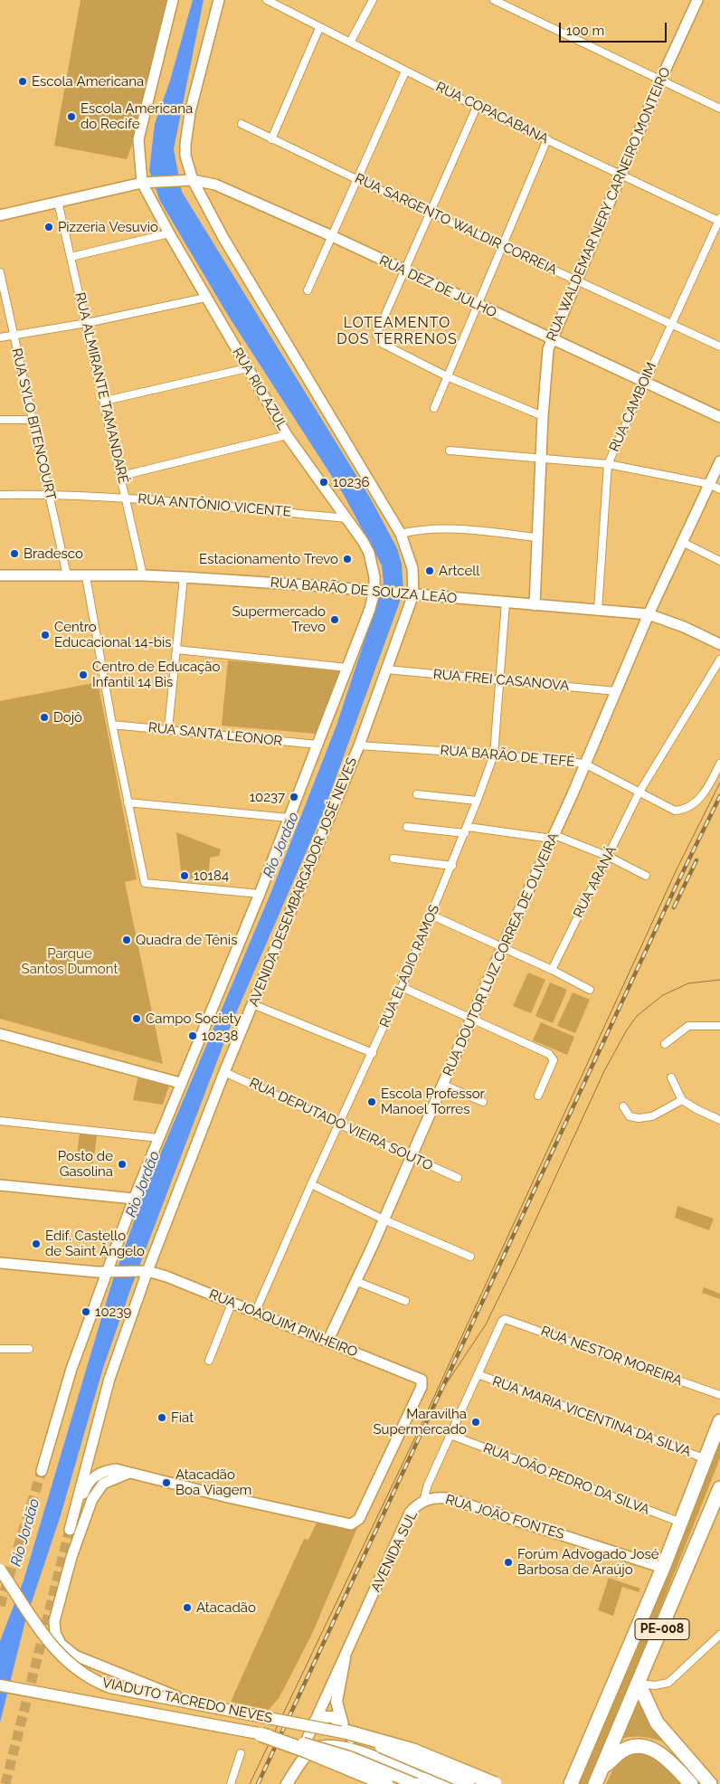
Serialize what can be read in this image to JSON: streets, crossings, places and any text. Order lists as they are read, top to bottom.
{
  "streets": {
    "highway": ["PE-008"],
    "main road": [
      "RUA WALDEMAR NERY CARNEIRO MONTEIRO",
      "RUA DEZ DE JULHO",
      "RUA RIO AZUL",
      "RUA BARÃO DE SOUZA LEÃO",
      "AVENIDA DESEMBARGADOR JOSÉ NEVES",
      "RUA DOUTOR LUIZ CORREA DE OLIVEIRA",
      "RUA JOAQUIM PINHEIRO",
      "RUA JOÃO FONTES",
      "AVENIDA SUL",
      "VIADUTO TACREDO NEVES"
    ],
    "street": [
      "RUA COPACABANA",
      "RUA SARGENTO WALDIR CORREIA",
      "RUA ALMIRANTE TAMANDARÉ",
      "RUA CAMBOIM",
      "RUA SYLO BITENCOURT",
      "RUA ANTÔNIO VICENTE",
      "RUA FREI CASANOVA",
      "RUA SANTA LEONOR",
      "RUA BARÃO DE TEFÉ",
      "RUA ARANÁ",
      "RUA ELÁDIO RAMOS",
      "RUA DEPUTADO VIEIRA SOUTO",
      "RUA NESTOR MOREIRA",
      "RUA MARIA VICENTINA DA SILVA",
      "RUA JOÃO PEDRO DA SILVA"
    ]
  },
  "crossings": [
    ["RUA COPACABANA", "RUA WALDEMAR NERY CARNEIRO MONTEIRO"],
    ["RUA COPACABANA", "RUA CAMBOIM"],
    ["RUA WALDEMAR NERY CARNEIRO MONTEIRO", "RUA SARGENTO WALDIR CORREIA"],
    ["RUA WALDEMAR NERY CARNEIRO MONTEIRO", "RUA DEZ DE JULHO"],
    ["RUA WALDEMAR NERY CARNEIRO MONTEIRO", "RUA BARÃO DE SOUZA LEÃO"],
    ["RUA SARGENTO WALDIR CORREIA", "RUA CAMBOIM"],
    ["RUA DEZ DE JULHO", "RUA ALMIRANTE TAMANDARÉ"],
    ["RUA DEZ DE JULHO", "RUA RIO AZUL"],
    ["RUA DEZ DE JULHO", "RUA CAMBOIM"],
    ["RUA ALMIRANTE TAMANDARÉ", "RUA ANTÔNIO VICENTE"],
    ["RUA ALMIRANTE TAMANDARÉ", "RUA BARÃO DE SOUZA LEÃO"],
    ["RUA RIO AZUL", "RUA ANTÔNIO VICENTE"],
    ["RUA RIO AZUL", "RUA BARÃO DE SOUZA LEÃO"],
    ["RUA CAMBOIM", "RUA BARÃO DE SOUZA LEÃO"],
    ["RUA SYLO BITENCOURT", "RUA ANTÔNIO VICENTE"],
    ["RUA SYLO BITENCOURT", "RUA BARÃO DE SOUZA LEÃO"],
    ["RUA BARÃO DE SOUZA LEÃO", "AVENIDA DESEMBARGADOR JOSÉ NEVES"],
    ["RUA BARÃO DE SOUZA LEÃO", "RUA DOUTOR LUIZ CORREA DE OLIVEIRA"],
    ["RUA BARÃO DE SOUZA LEÃO", "RUA ELÁDIO RAMOS"],
    ["RUA FREI CASANOVA", "AVENIDA DESEMBARGADOR JOSÉ NEVES"],
    ["RUA FREI CASANOVA", "RUA DOUTOR LUIZ CORREA DE OLIVEIRA"],
    ["RUA FREI CASANOVA", "RUA ELÁDIO RAMOS"],
    ["RUA BARÃO DE TEFÉ", "AVENIDA DESEMBARGADOR JOSÉ NEVES"],
    ["RUA BARÃO DE TEFÉ", "RUA ARANÁ"],
    ["RUA BARÃO DE TEFÉ", "RUA DOUTOR LUIZ CORREA DE OLIVEIRA"],
    ["RUA BARÃO DE TEFÉ", "RUA ELÁDIO RAMOS"],
    ["AVENIDA DESEMBARGADOR JOSÉ NEVES", "RUA DEPUTADO VIEIRA SOUTO"],
    ["AVENIDA DESEMBARGADOR JOSÉ NEVES", "RUA JOAQUIM PINHEIRO"],
    ["RUA DOUTOR LUIZ CORREA DE OLIVEIRA", "RUA DEPUTADO VIEIRA SOUTO"],
    ["RUA DOUTOR LUIZ CORREA DE OLIVEIRA", "RUA JOAQUIM PINHEIRO"],
    ["RUA ELÁDIO RAMOS", "RUA DEPUTADO VIEIRA SOUTO"],
    ["RUA ELÁDIO RAMOS", "RUA JOAQUIM PINHEIRO"],
    ["RUA NESTOR MOREIRA", "AVENIDA SUL"],
    ["RUA MARIA VICENTINA DA SILVA", "AVENIDA SUL"],
    ["RUA MARIA VICENTINA DA SILVA", "PE-008"],
    ["RUA JOÃO PEDRO DA SILVA", "AVENIDA SUL"],
    ["RUA JOÃO PEDRO DA SILVA", "PE-008"],
    ["RUA JOÃO FONTES", "AVENIDA SUL"],
    ["RUA JOÃO FONTES", "PE-008"]
  ],
  "districts": ["LOTEAMENTO DOS TERRENOS"],
  "water": ["Rio Jordão"],
  "parks": ["Parque Santos Dumont"],
  "places": [
    "Escola Americana",
    "Escola Americana do Recife",
    "Pizzeria Vesuvio",
    "10236",
    "Bradesco",
    "Estacionamento Trevo",
    "Artcell",
    "Supermercado Trevo",
    "Centro Educacional 14-bis",
    "Centro de Educação Infantil 14 Bis",
    "Dojô",
    "10237",
    "10184",
    "Quadra de Tênis",
    "Campo Society",
    "10238",
    "Escola Professor Manoel Torres",
    "Posto de Gasolina",
    "Edif. Castello de Saint Ângelo",
    "10239",
    "Fiat",
    "Maravilha Supermercado",
    "Atacadão Boa Viagem",
    "Forúm Advogado José Barbosa de Araújo",
    "Atacadão"
  ],
  "scale_bar": "100 m"
}
